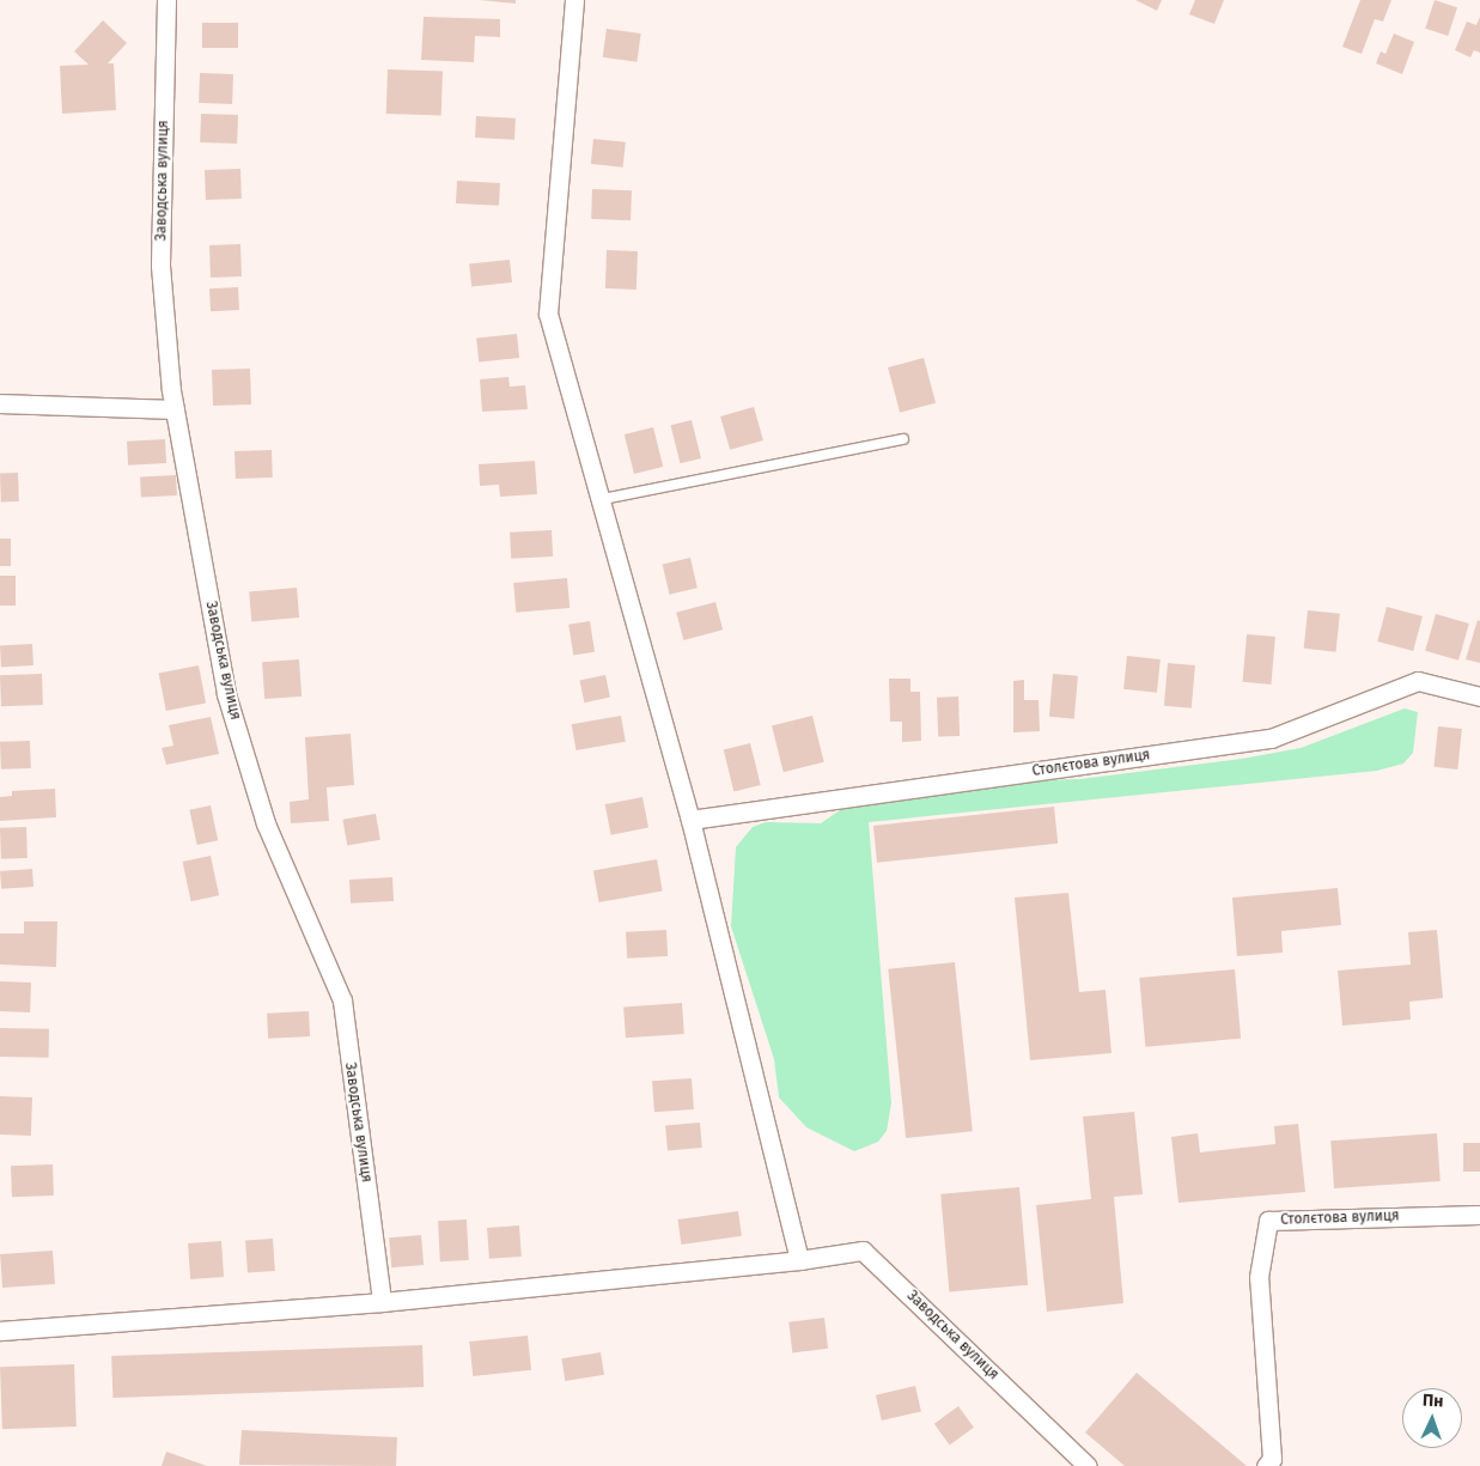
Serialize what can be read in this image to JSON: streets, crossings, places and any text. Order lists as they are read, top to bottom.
{
  "streets": {
    "street": ["Заводська вулиця", "Столєтова вулиця"]
  },
  "north": "top"
}
